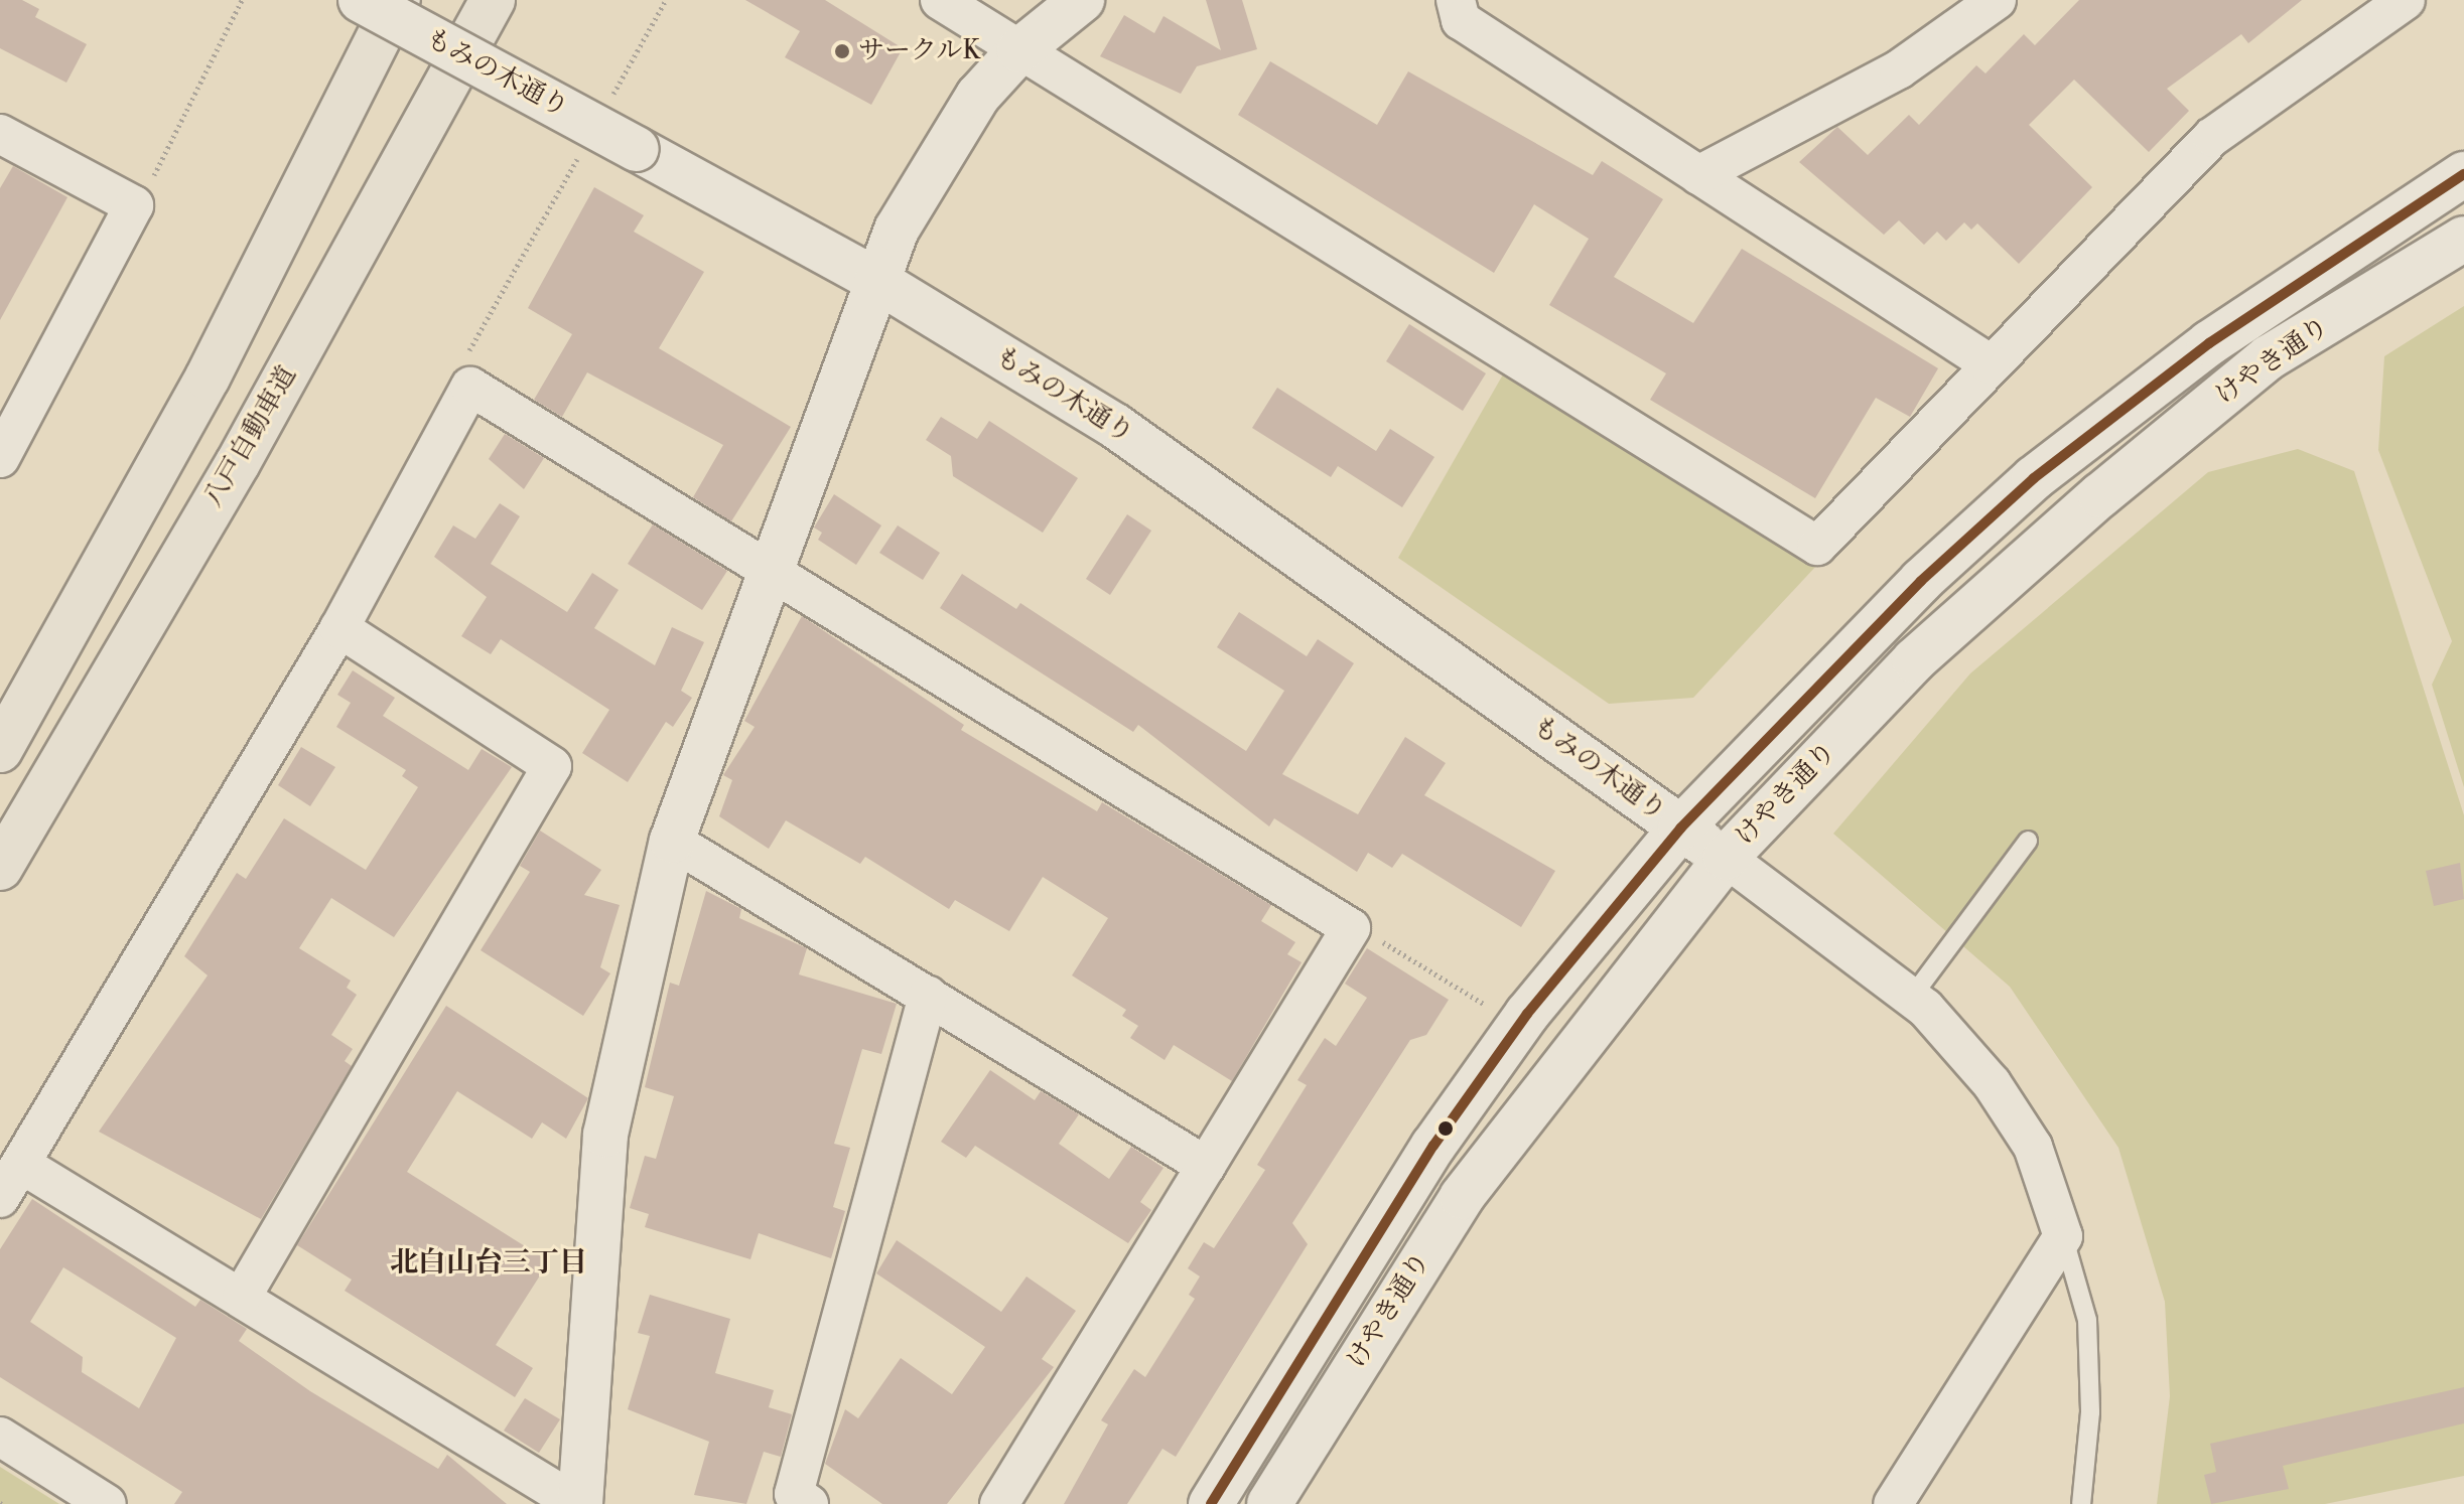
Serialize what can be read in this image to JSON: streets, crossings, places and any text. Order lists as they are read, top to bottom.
{
  "streets": {
    "highway": ["八戸自動車道"],
    "street": ["もみの木通り", "けやき通り"]
  },
  "crossings": [
    ["もみの木通り", "けやき通り"]
  ],
  "districts": ["北白山台三丁目"],
  "places": ["サークルK"]
}
